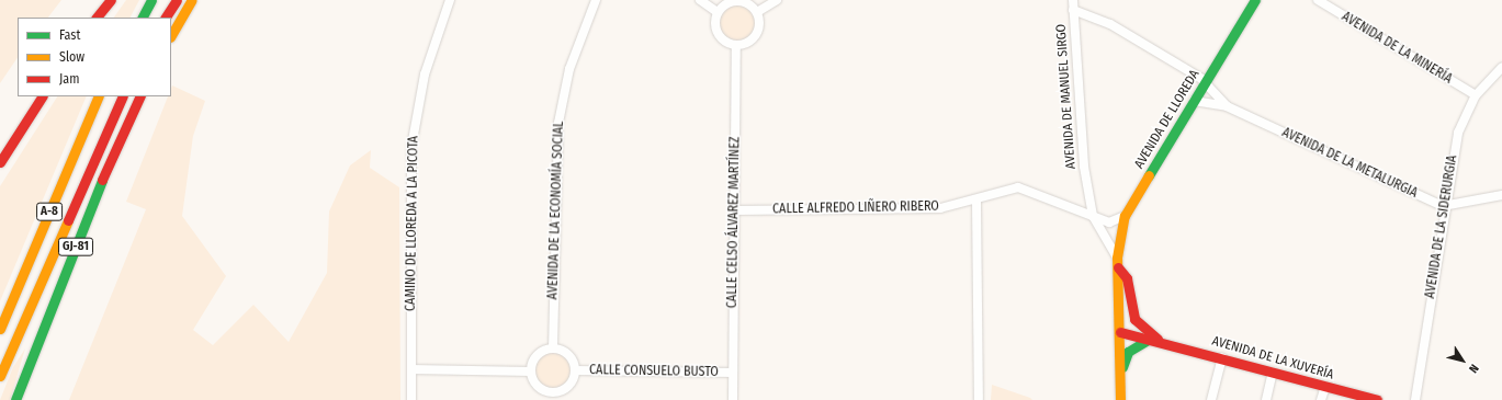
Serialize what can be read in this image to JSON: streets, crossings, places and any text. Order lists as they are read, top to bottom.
{
  "streets": {
    "main road": [
      "AVENIDA DE MANUEL SIRGO",
      "AVENIDA DE LLOREDA",
      "A-8",
      "GJ-81",
      "AVENIDA DE LA XUVERÍA"
    ],
    "street": [
      "AVENIDA DE LA MINERÍA",
      "AVENIDA DE LA METALURGIA",
      "CALLE ALFREDO LIÑERO RIBERO",
      "AVENIDA DE LA ECONOMÍA SOCIAL",
      "CALLE CELSO ÁLVAREZ MARTÍNEZ",
      "CAMINO DE LLOREDA A LA PICOTA",
      "AVENIDA DE LA SIDERURGIA",
      "CALLE CONSUELO BUSTO"
    ]
  },
  "crossings": [
    ["AVENIDA DE LA MINERÍA", "AVENIDA DE LA SIDERURGIA"],
    ["AVENIDA DE MANUEL SIRGO", "AVENIDA DE LLOREDA"],
    ["AVENIDA DE MANUEL SIRGO", "CALLE ALFREDO LIÑERO RIBERO"],
    ["AVENIDA DE MANUEL SIRGO", "AVENIDA DE LA XUVERÍA"],
    ["AVENIDA DE LLOREDA", "AVENIDA DE LA XUVERÍA"],
    ["AVENIDA DE LA METALURGIA", "AVENIDA DE LA SIDERURGIA"],
    ["CALLE ALFREDO LIÑERO RIBERO", "CALLE CELSO ÁLVAREZ MARTÍNEZ"],
    ["AVENIDA DE LA ECONOMÍA SOCIAL", "CALLE CONSUELO BUSTO"],
    ["CALLE CELSO ÁLVAREZ MARTÍNEZ", "CALLE CONSUELO BUSTO"]
  ],
  "legend": ["Fast", "Slow", "Jam"],
  "north": "bottom right"
}
